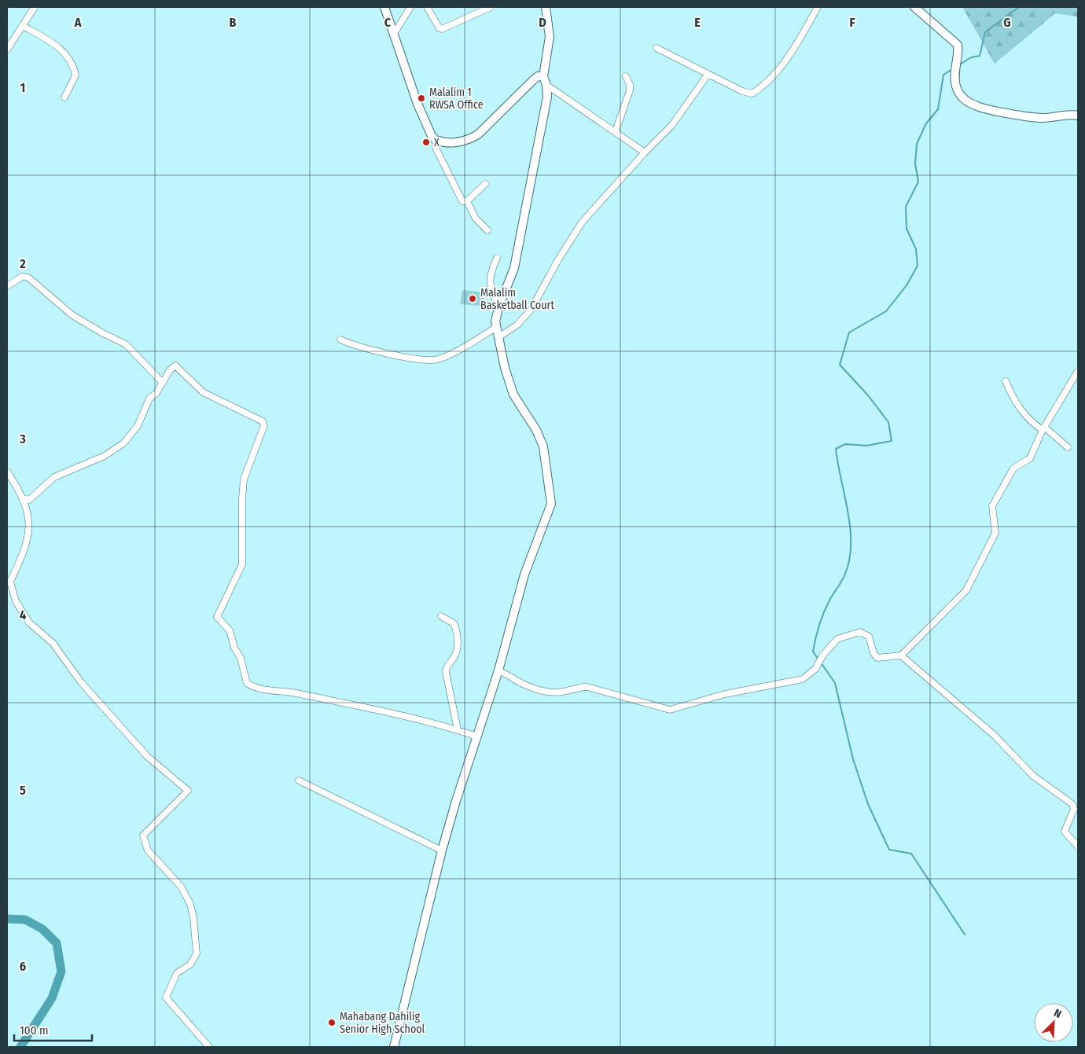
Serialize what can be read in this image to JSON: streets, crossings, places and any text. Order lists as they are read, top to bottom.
{
  "places": [
    "Malalim 1 RWSA Office",
    "X",
    "Malalim Basketball Court",
    "Mahabang Dahilig Senior High School"
  ],
  "scale_bar": "100 m",
  "north": "top right",
  "grid": {
    "columns": [
      "A",
      "B",
      "C",
      "D",
      "E",
      "F",
      "G"
    ],
    "rows": [
      "1",
      "2",
      "3",
      "4",
      "5",
      "6"
    ]
  }
}
